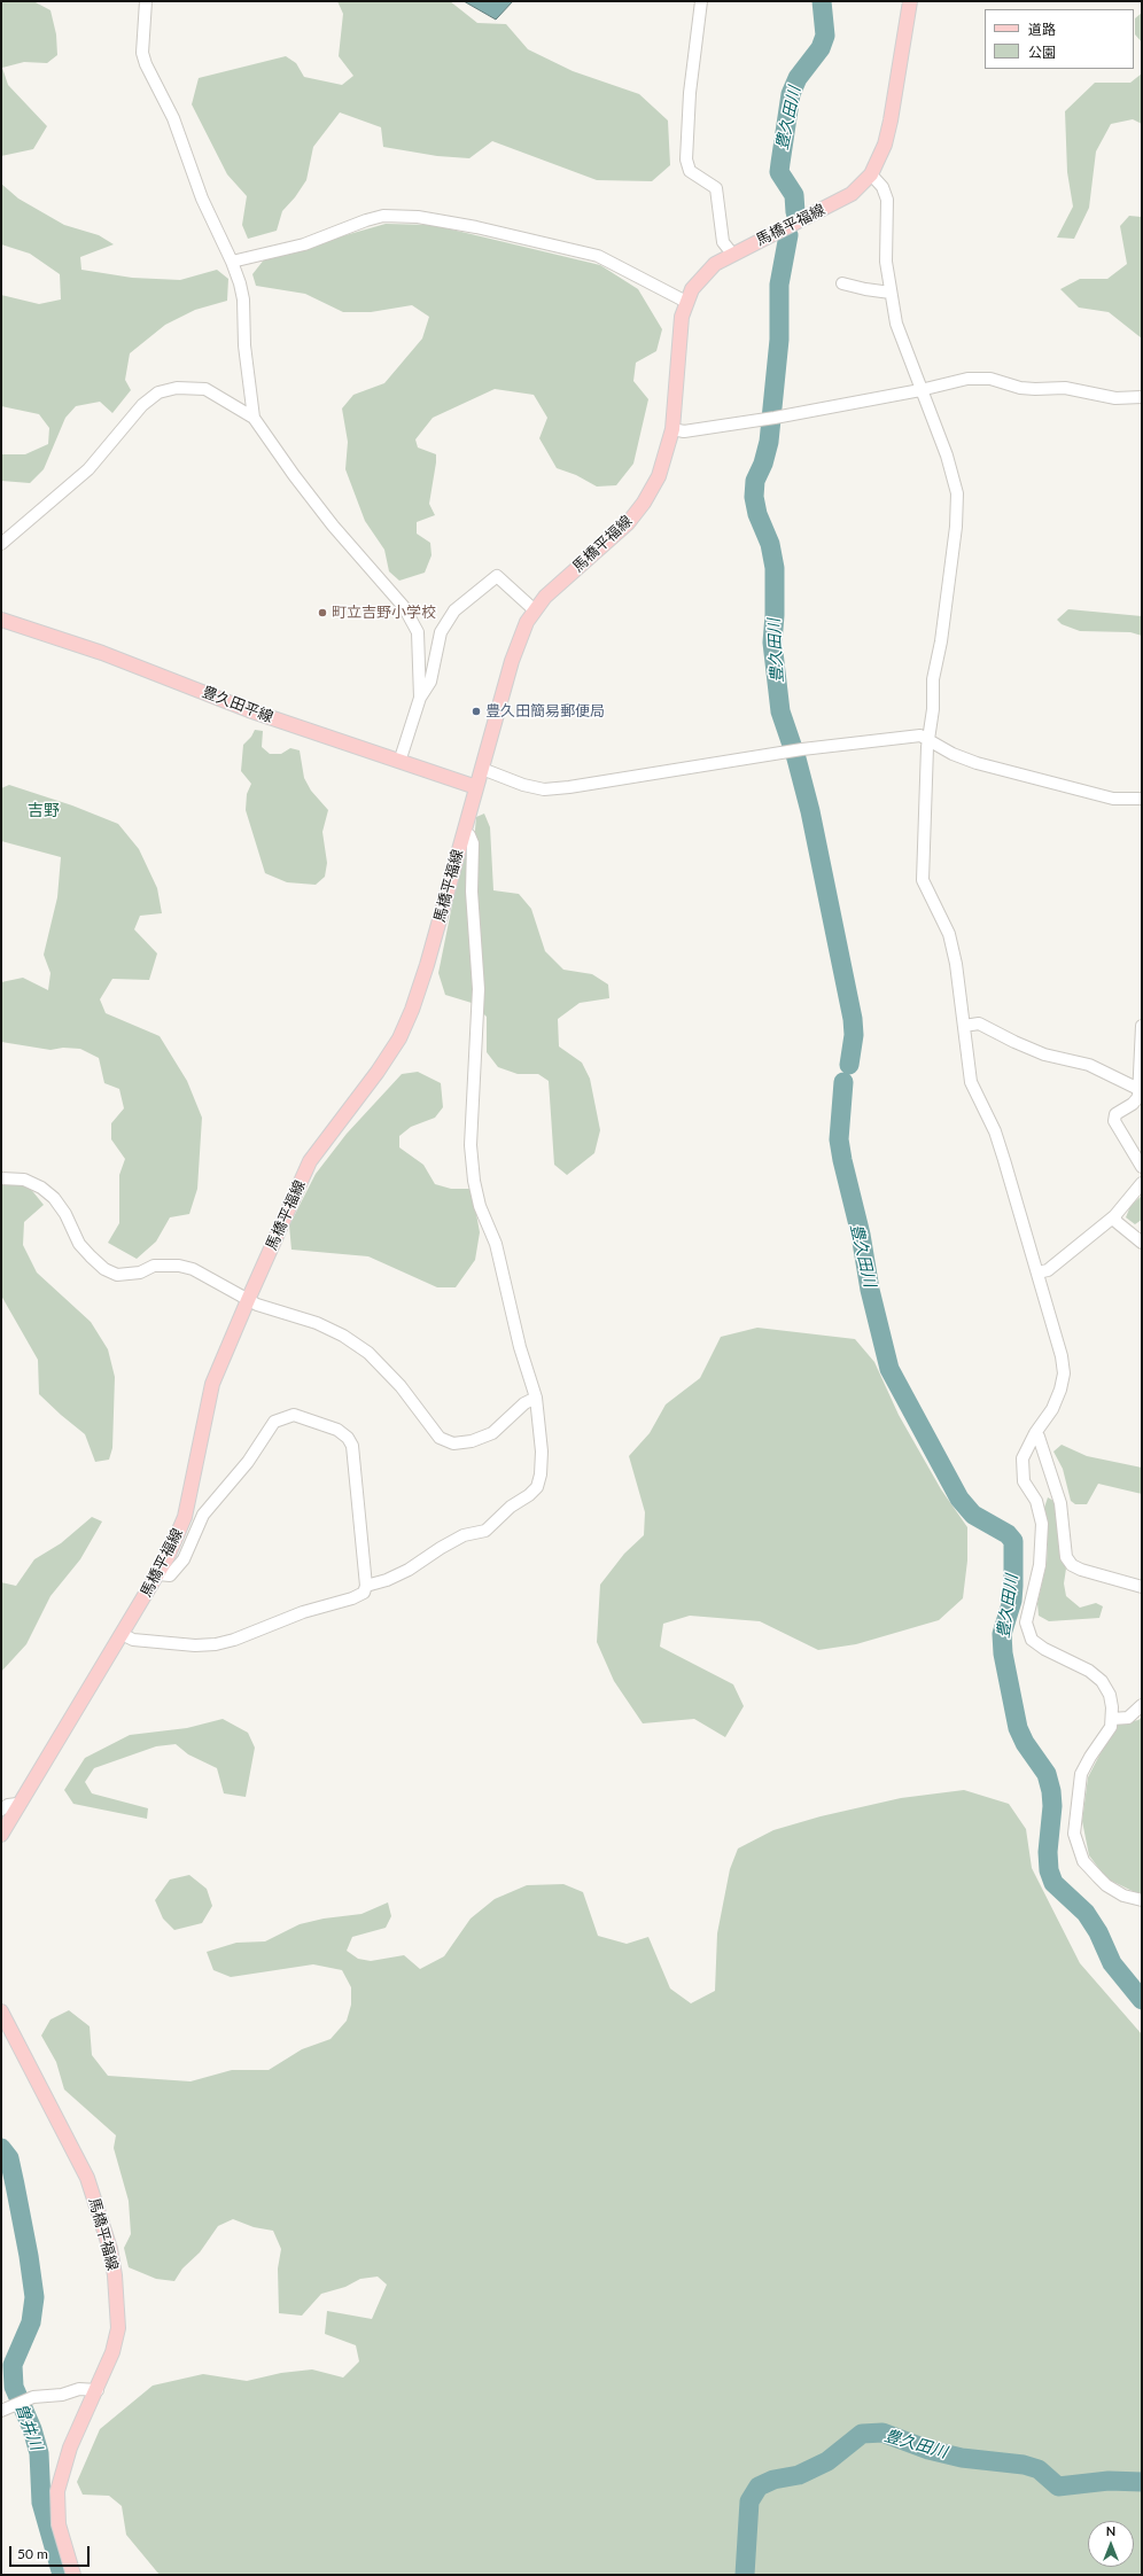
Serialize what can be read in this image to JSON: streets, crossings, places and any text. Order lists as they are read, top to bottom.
{
  "streets": {
    "main road": ["馬橋平福線", "豊久田平線"]
  },
  "crossings": [
    ["馬橋平福線", "豊久田平線"]
  ],
  "districts": ["吉野"],
  "water": ["豊久田川", "曽井川"],
  "places": ["町立吉野小学校", "豊久田簡易郵便局"],
  "legend": ["道路", "公園"],
  "scale_bar": "50 m",
  "north": "top"
}
